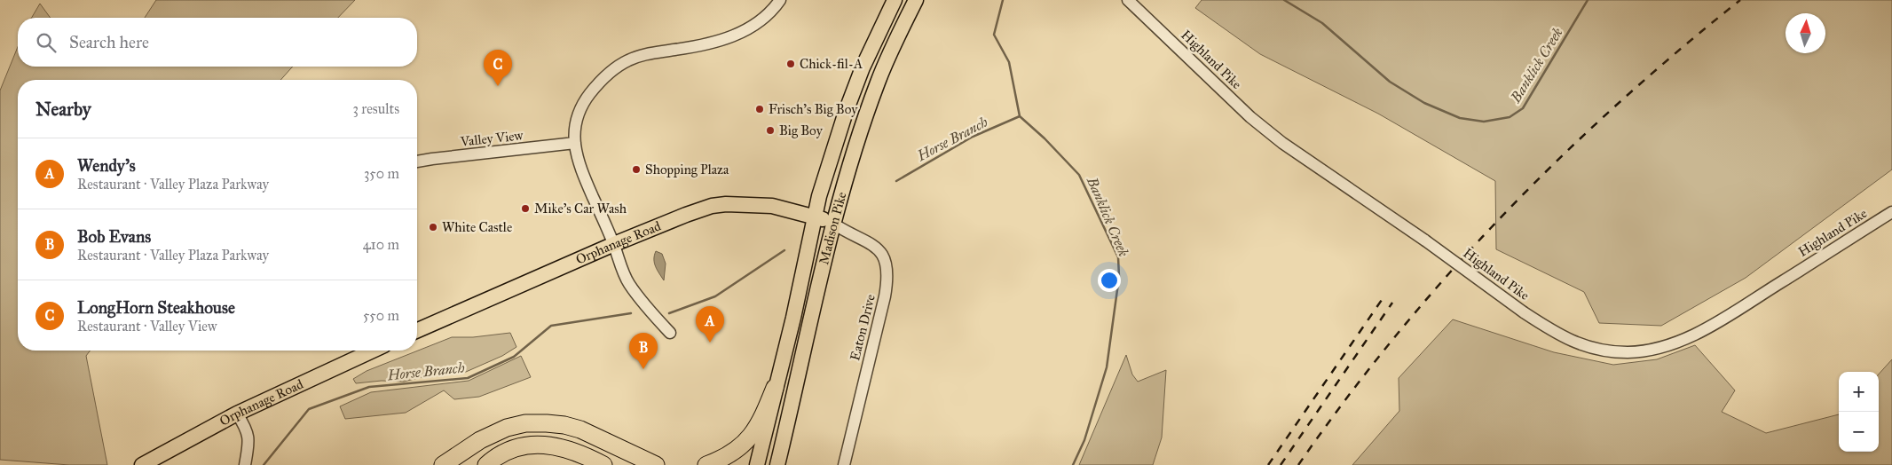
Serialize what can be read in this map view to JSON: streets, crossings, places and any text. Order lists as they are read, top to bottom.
{
  "streets": {
    "main road": ["Madison Pike", "Orphanage Road"],
    "street": ["Highland Pike", "Valley View", "Eaton Drive"]
  },
  "crossings": [
    ["Madison Pike", "Orphanage Road"],
    ["Madison Pike", "Eaton Drive"],
    ["Orphanage Road", "Eaton Drive"]
  ],
  "water": ["Banklick Creek", "Horse Branch"],
  "places": [
    "Chick-fil-A",
    "Frisch's Big Boy",
    "Big Boy",
    "Shopping Plaza",
    "Mike's Car Wash",
    "White Castle"
  ],
  "north": "top",
  "page": {
    "search": "Search here",
    "pins": ["C", "A", "B"],
    "heading": ["Nearby", "3 results"],
    "list": [
      {
        "mark": "A",
        "name": "Wendy's",
        "note": "Restaurant · Valley Plaza Parkway",
        "value": "350 m"
      },
      {
        "mark": "B",
        "name": "Bob Evans",
        "note": "Restaurant · Valley Plaza Parkway",
        "value": "410 m"
      },
      {
        "mark": "C",
        "name": "LongHorn Steakhouse",
        "note": "Restaurant · Valley View",
        "value": "550 m"
      }
    ],
    "map_buttons": ["+", "−"]
  }
}
